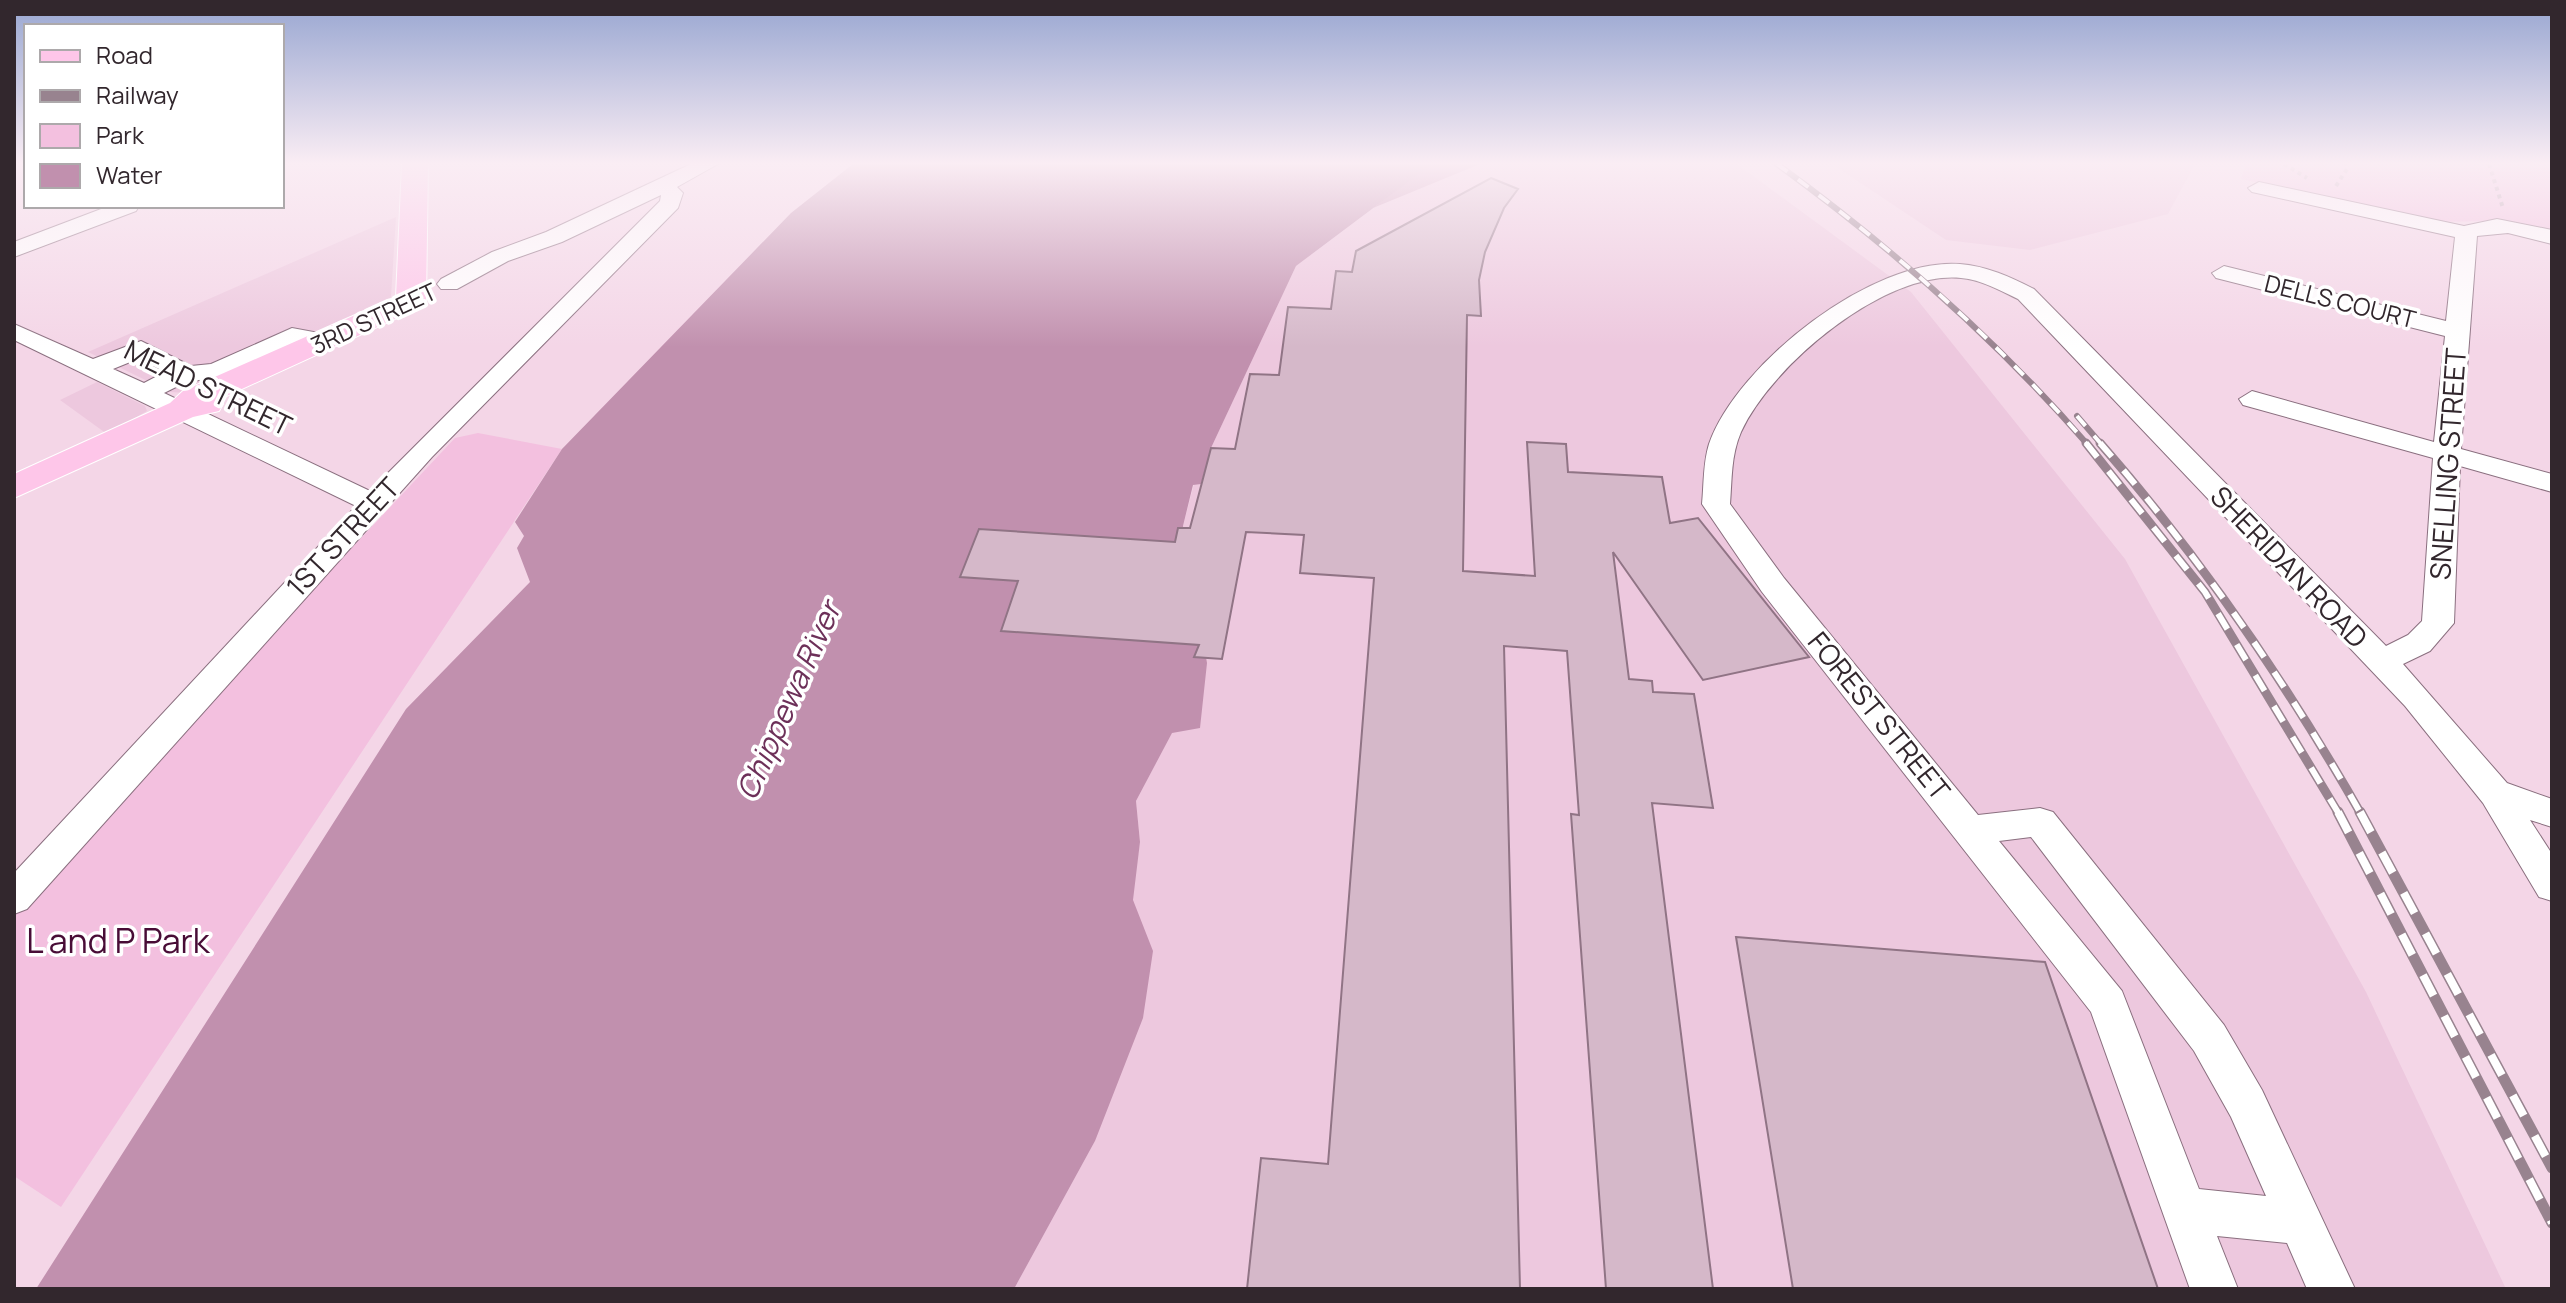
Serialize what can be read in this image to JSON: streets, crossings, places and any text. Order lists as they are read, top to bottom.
{
  "streets": {
    "main road": ["3RD STREET"],
    "street": [
      "DELLS COURT",
      "MEAD STREET",
      "SNELLING STREET",
      "1ST STREET",
      "SHERIDAN ROAD",
      "FOREST STREET"
    ]
  },
  "crossings": [
    ["DELLS COURT", "SNELLING STREET"],
    ["3RD STREET", "MEAD STREET"],
    ["MEAD STREET", "1ST STREET"],
    ["SNELLING STREET", "SHERIDAN ROAD"],
    ["SHERIDAN ROAD", "FOREST STREET"]
  ],
  "water": ["Chippewa River"],
  "parks": ["L and P Park"],
  "legend": [
    "Road",
    "Railway",
    "Park",
    "Water"
  ]
}
